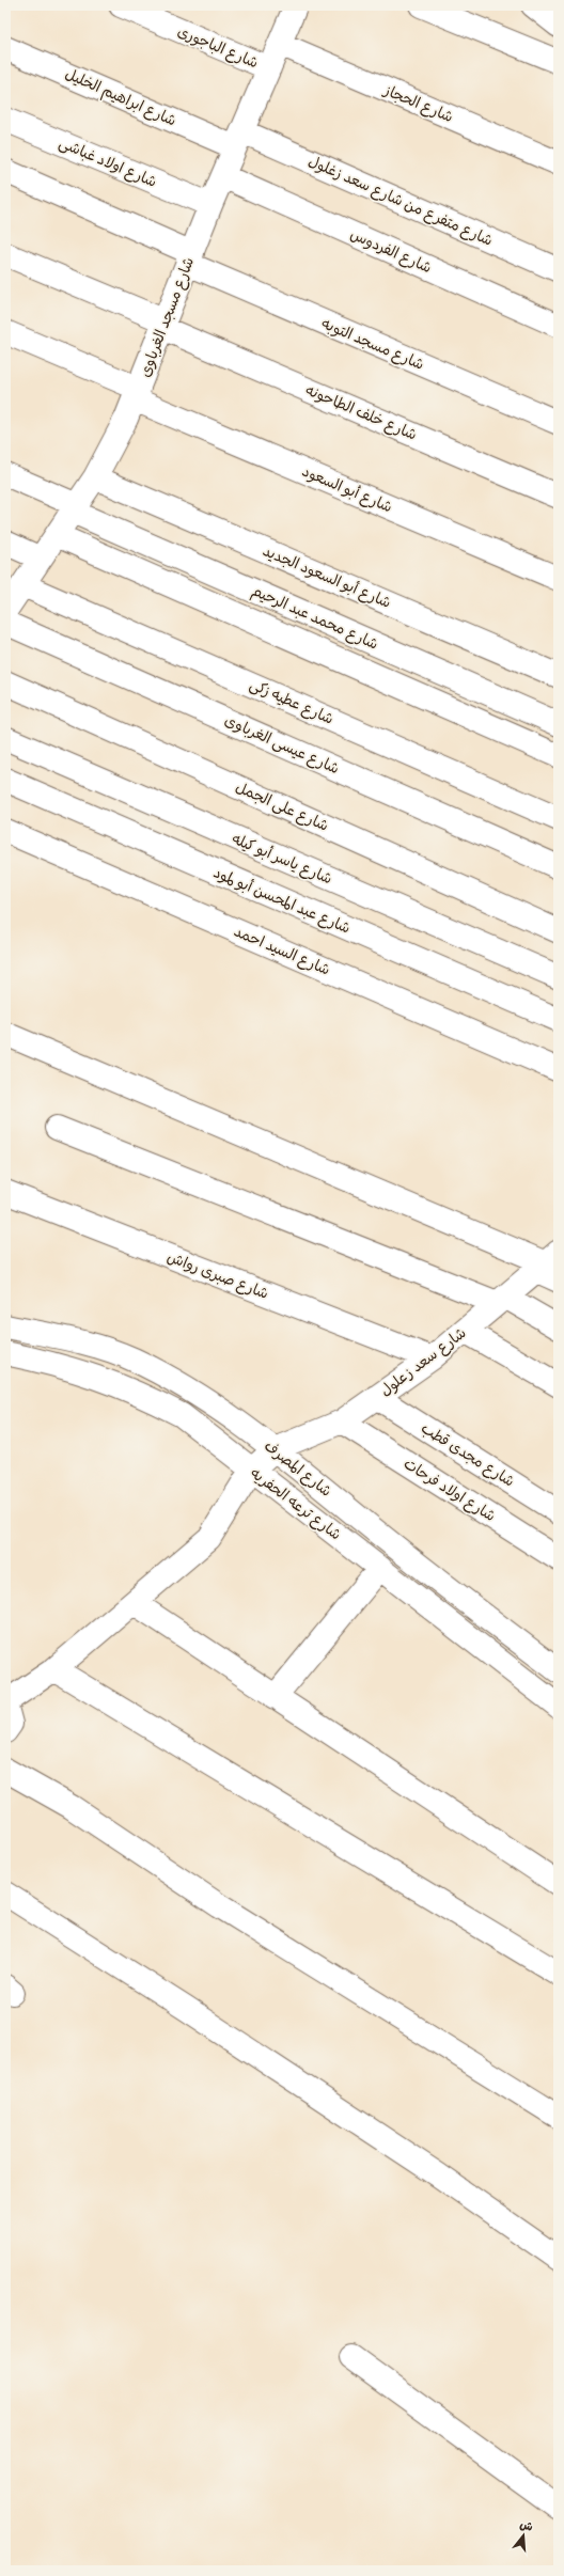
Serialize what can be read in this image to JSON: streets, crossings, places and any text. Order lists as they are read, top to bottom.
{
  "streets": {
    "street": [
      "شارع الباجورى",
      "شارع ابراهيم الخليل",
      "شارع الحجاز",
      "شارع اولاد غباشى",
      "شارع متفرع من شارع سعد زغلول",
      "شارع الفردوس",
      "شارع مسجد الغرباوى",
      "شارع مسجد التوبه",
      "شارع خلف الطاحونه",
      "شارع أبو السعود",
      "شارع أبو السعود الجديد",
      "شارع محمد عبد الرحيم",
      "شارع عطيه زكى",
      "شارع عيسى الغرباوى",
      "شارع على الجمل",
      "شارع ياسر أبو كيله",
      "شارع عبد المحسن أبو لمود",
      "شارع السيد احمد",
      "شارع صبرى رواش",
      "شارع سعد زعلول",
      "شارع مجدى قطب",
      "شارع المصرف",
      "شارع اولاد فرحات",
      "شارع ترعه الحفريه"
    ]
  },
  "crossings": [
    ["شارع الباجورى", "شارع مسجد الغرباوى"],
    ["شارع ابراهيم الخليل", "شارع متفرع من شارع سعد زغلول"],
    ["شارع ابراهيم الخليل", "شارع مسجد الغرباوى"],
    ["شارع الحجاز", "شارع مسجد الغرباوى"],
    ["شارع اولاد غباشى", "شارع مسجد الغرباوى"],
    ["شارع متفرع من شارع سعد زغلول", "شارع مسجد الغرباوى"],
    ["شارع الفردوس", "شارع مسجد الغرباوى"],
    ["شارع مسجد الغرباوى", "شارع مسجد التوبه"],
    ["شارع مسجد الغرباوى", "شارع خلف الطاحونه"],
    ["شارع مسجد الغرباوى", "شارع أبو السعود"],
    ["شارع مسجد الغرباوى", "شارع أبو السعود الجديد"],
    ["شارع مسجد الغرباوى", "شارع محمد عبد الرحيم"],
    ["شارع مسجد الغرباوى", "شارع عطيه زكى"],
    ["شارع صبرى رواش", "شارع سعد زعلول"],
    ["شارع سعد زعلول", "شارع مجدى قطب"],
    ["شارع سعد زعلول", "شارع المصرف"],
    ["شارع سعد زعلول", "شارع اولاد فرحات"]
  ],
  "north": "top"
}
